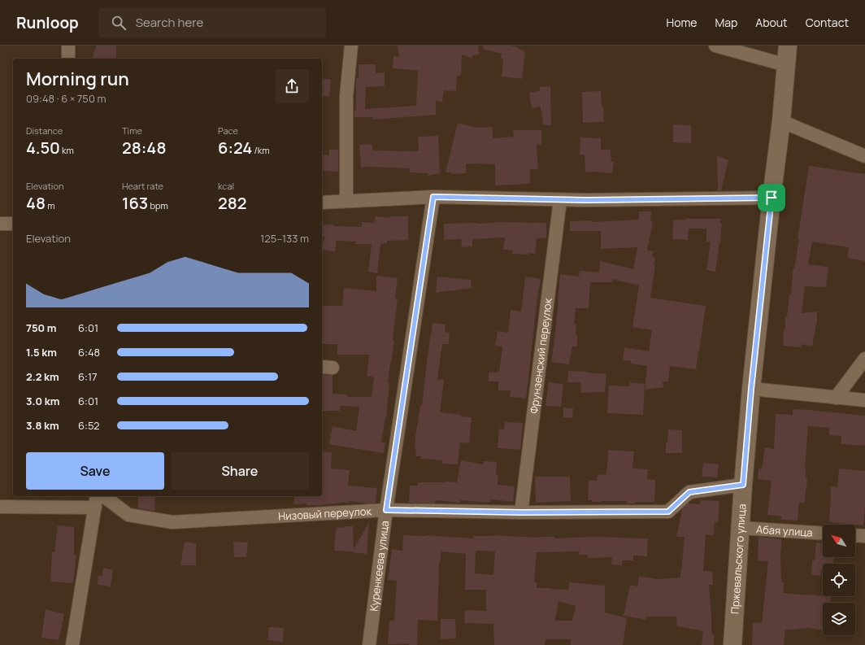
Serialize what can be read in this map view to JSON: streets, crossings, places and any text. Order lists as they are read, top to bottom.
{
  "streets": {
    "main road": ["Пржевальского улица"],
    "street": [
      "Фрунзенский переулок",
      "Низовый переулок",
      "Абая улица",
      "Куренкеева улица"
    ]
  },
  "crossings": [
    ["Фрунзенский переулок", "Низовый переулок"],
    ["Низовый переулок", "Пржевальского улица"],
    ["Низовый переулок", "Куренкеева улица"],
    ["Абая улица", "Пржевальского улица"]
  ],
  "north": "top left",
  "page": {
    "header": "Runloop",
    "search": "Search here",
    "nav": [
      "Home",
      "Map",
      "About",
      "Contact"
    ],
    "heading": ["Morning run", "09:48 · 6 × 750 m"],
    "stats": [
      ["Distance", "4.50 km"],
      ["Time", "28:48"],
      ["Pace", "6:24 /km"],
      ["Elevation", "48 m"],
      ["Heart rate", "163 bpm"],
      ["kcal", "282"]
    ],
    "chart": ["Elevation", "125–133 m"],
    "list": [
      {
        "name": "750 m",
        "note": "6:01"
      },
      {
        "name": "1.5 km",
        "note": "6:48"
      },
      {
        "name": "2.2 km",
        "note": "6:17"
      },
      {
        "name": "3.0 km",
        "note": "6:01"
      },
      {
        "name": "3.8 km",
        "note": "6:52"
      }
    ],
    "buttons": ["Save", "Share"]
  }
}
